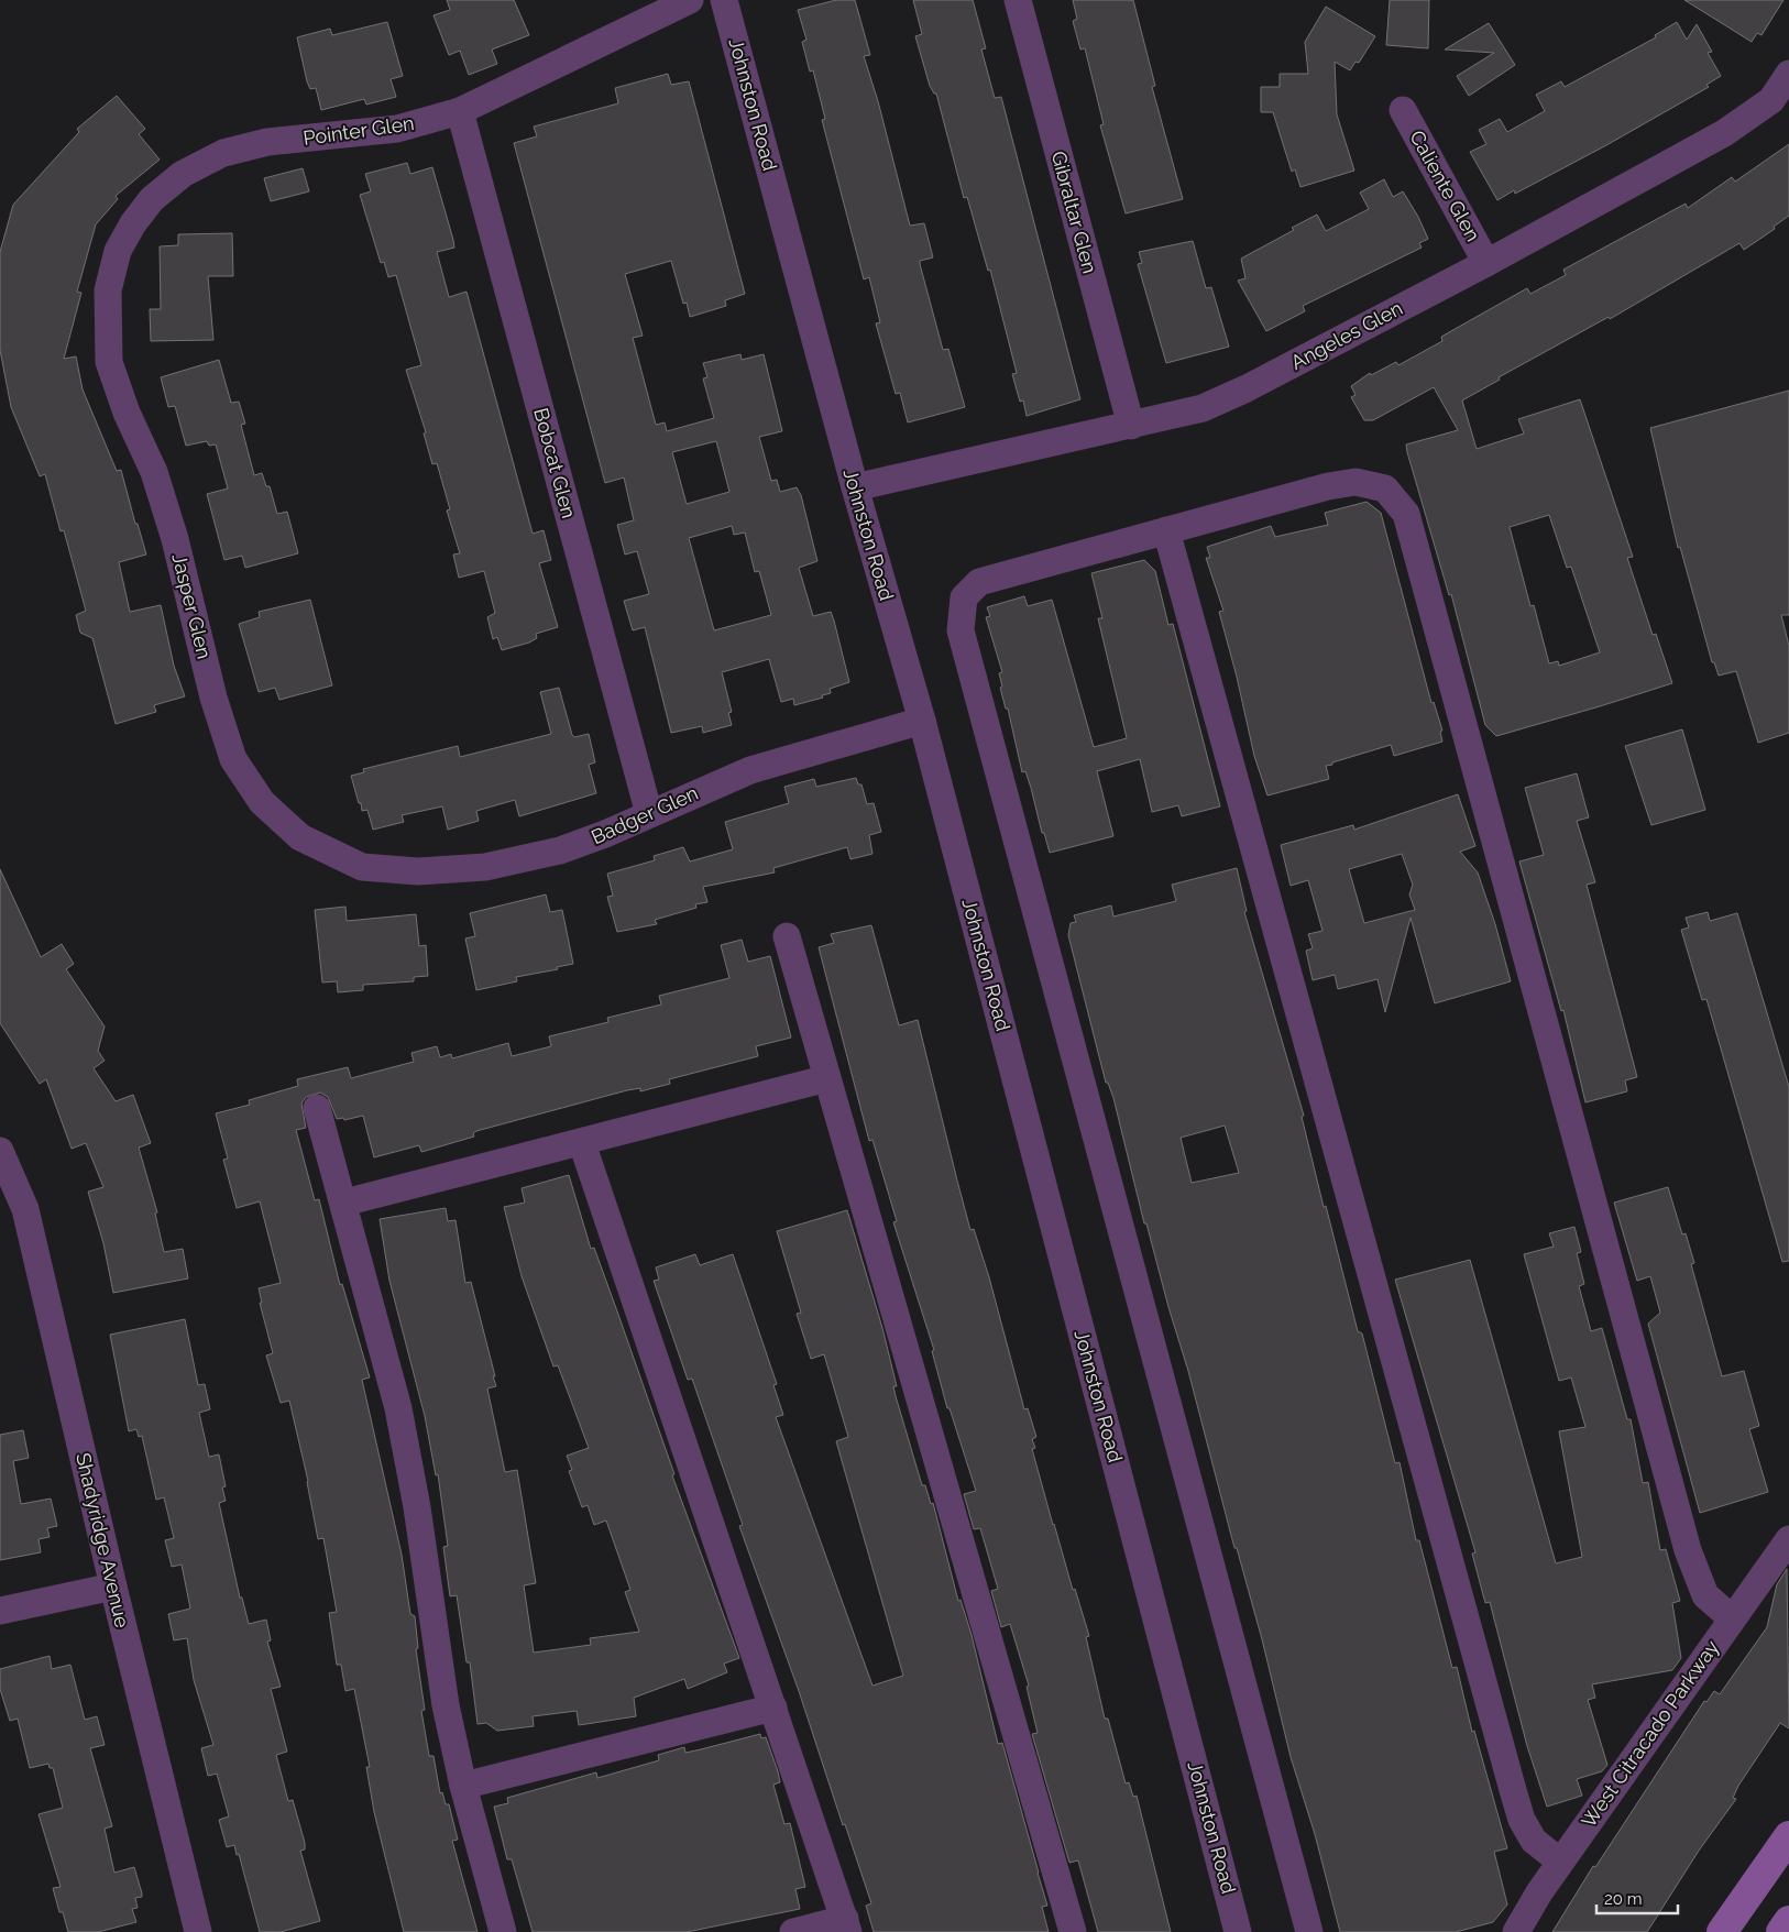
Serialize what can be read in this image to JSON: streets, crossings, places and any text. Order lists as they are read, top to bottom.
{
  "streets": {
    "street": [
      "Johnston Road",
      "Pointer Glen",
      "Caliente Glen",
      "Gibraltar Glen",
      "Angeles Glen",
      "Bobcat Glen",
      "Jasper Glen",
      "Badger Glen",
      "Shadyridge Avenue",
      "West Citracado Parkway"
    ]
  },
  "crossings": [
    ["Johnston Road", "Angeles Glen"],
    ["Johnston Road", "Badger Glen"],
    ["Pointer Glen", "Bobcat Glen"],
    ["Pointer Glen", "Jasper Glen"],
    ["Caliente Glen", "Angeles Glen"],
    ["Gibraltar Glen", "Angeles Glen"],
    ["Bobcat Glen", "Badger Glen"],
    ["Jasper Glen", "Badger Glen"]
  ],
  "scale_bar": "20 m"
}
